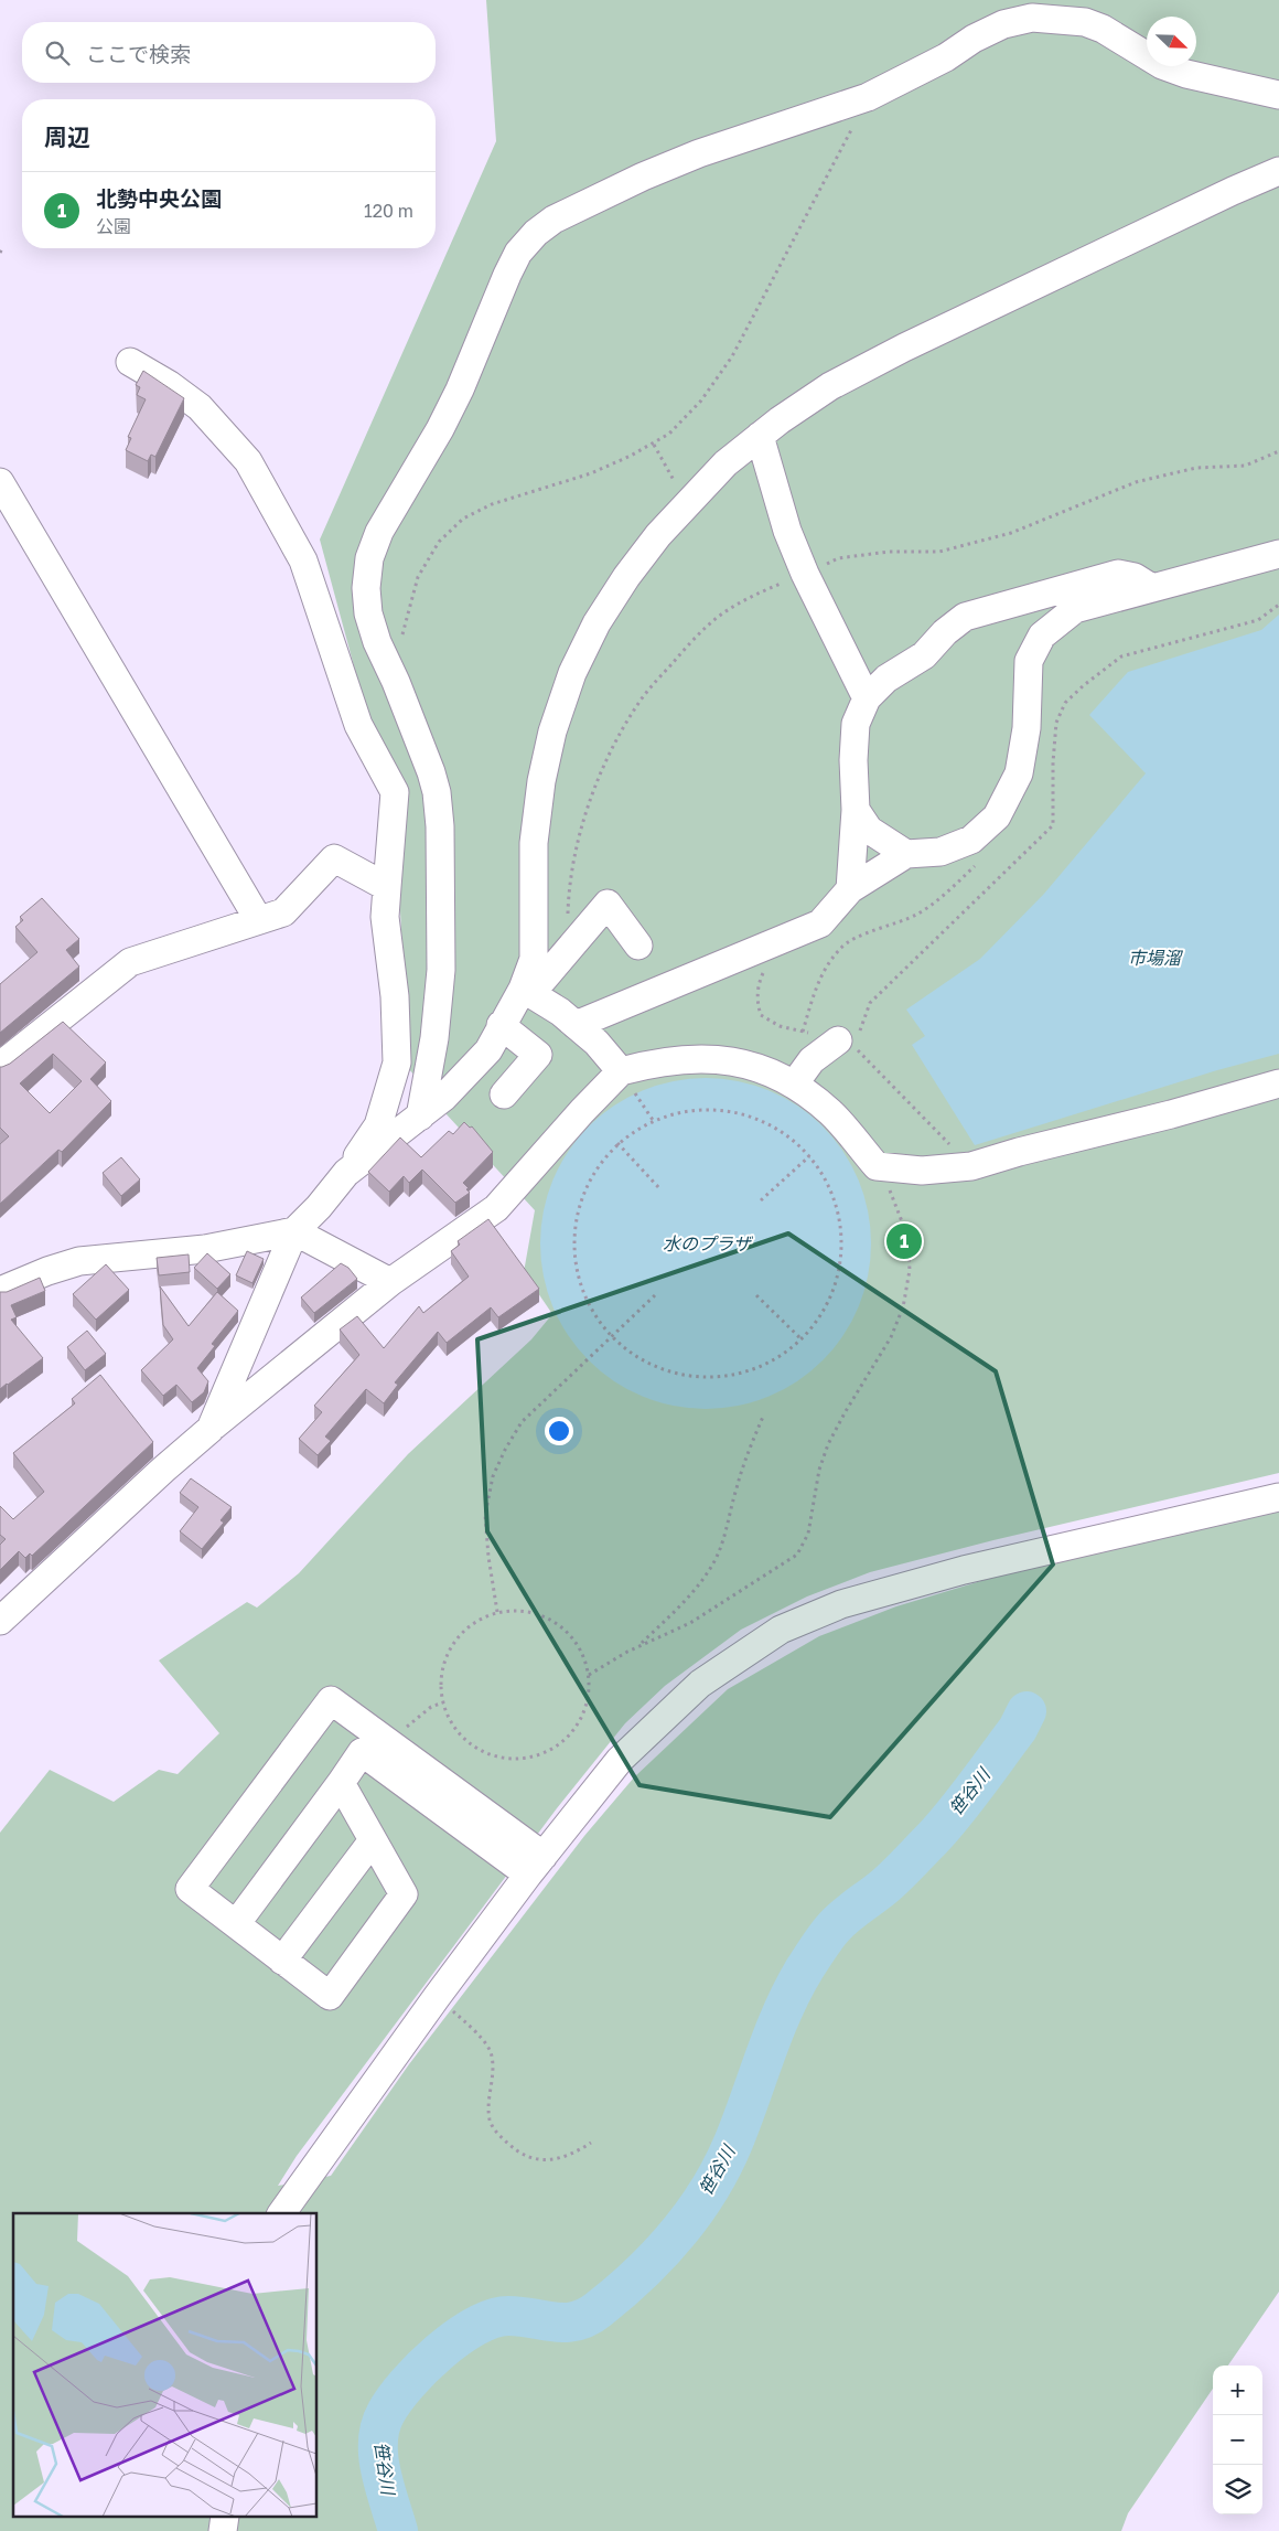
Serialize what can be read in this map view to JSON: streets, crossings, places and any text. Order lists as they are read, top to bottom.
{
  "water": ["市場溜", "水のプラザ", "笹谷川"],
  "north": "bottom right",
  "page": {
    "search": "ここで検索",
    "heading": "周辺",
    "list": [
      {
        "mark": "1",
        "name": "北勢中央公園",
        "note": "公園",
        "value": "120 m"
      }
    ],
    "pins": "1",
    "map_buttons": ["+", "−"]
  }
}
